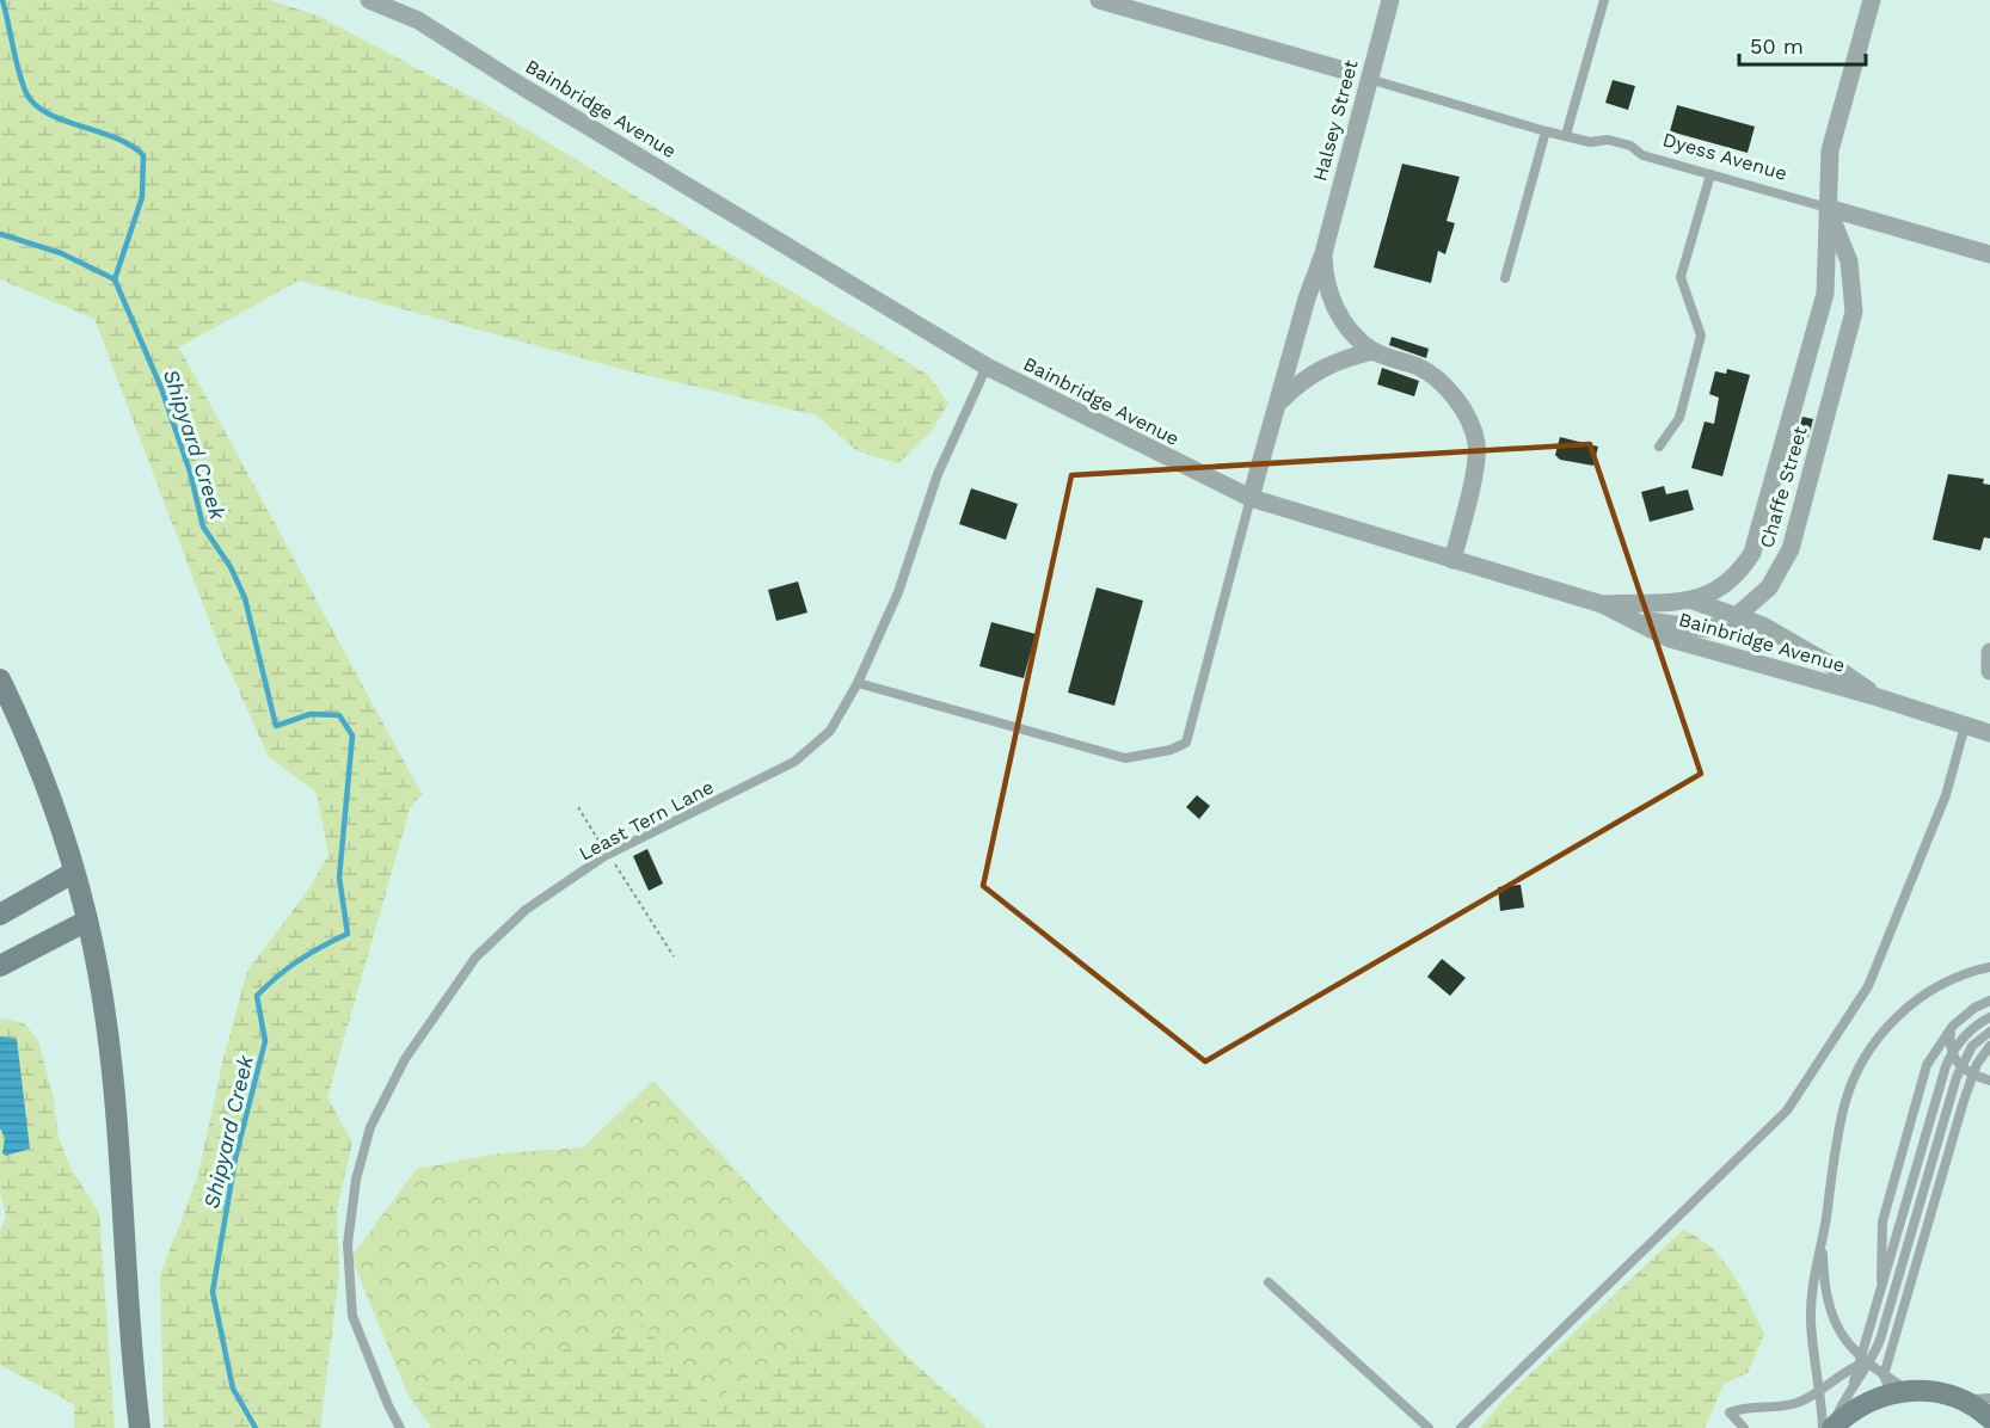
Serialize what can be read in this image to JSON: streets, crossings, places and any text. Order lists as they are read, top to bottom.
{
  "streets": {
    "street": [
      "Bainbridge Avenue",
      "Halsey Street",
      "Dyess Avenue",
      "Chaffe Street"
    ],
    "lane": ["Least Tern Lane"]
  },
  "crossings": [
    ["Bainbridge Avenue", "Halsey Street"],
    ["Bainbridge Avenue", "Chaffe Street"],
    ["Bainbridge Avenue", "Least Tern Lane"],
    ["Halsey Street", "Dyess Avenue"],
    ["Dyess Avenue", "Chaffe Street"]
  ],
  "water": ["Shipyard Creek"],
  "scale_bar": "50 m"
}
